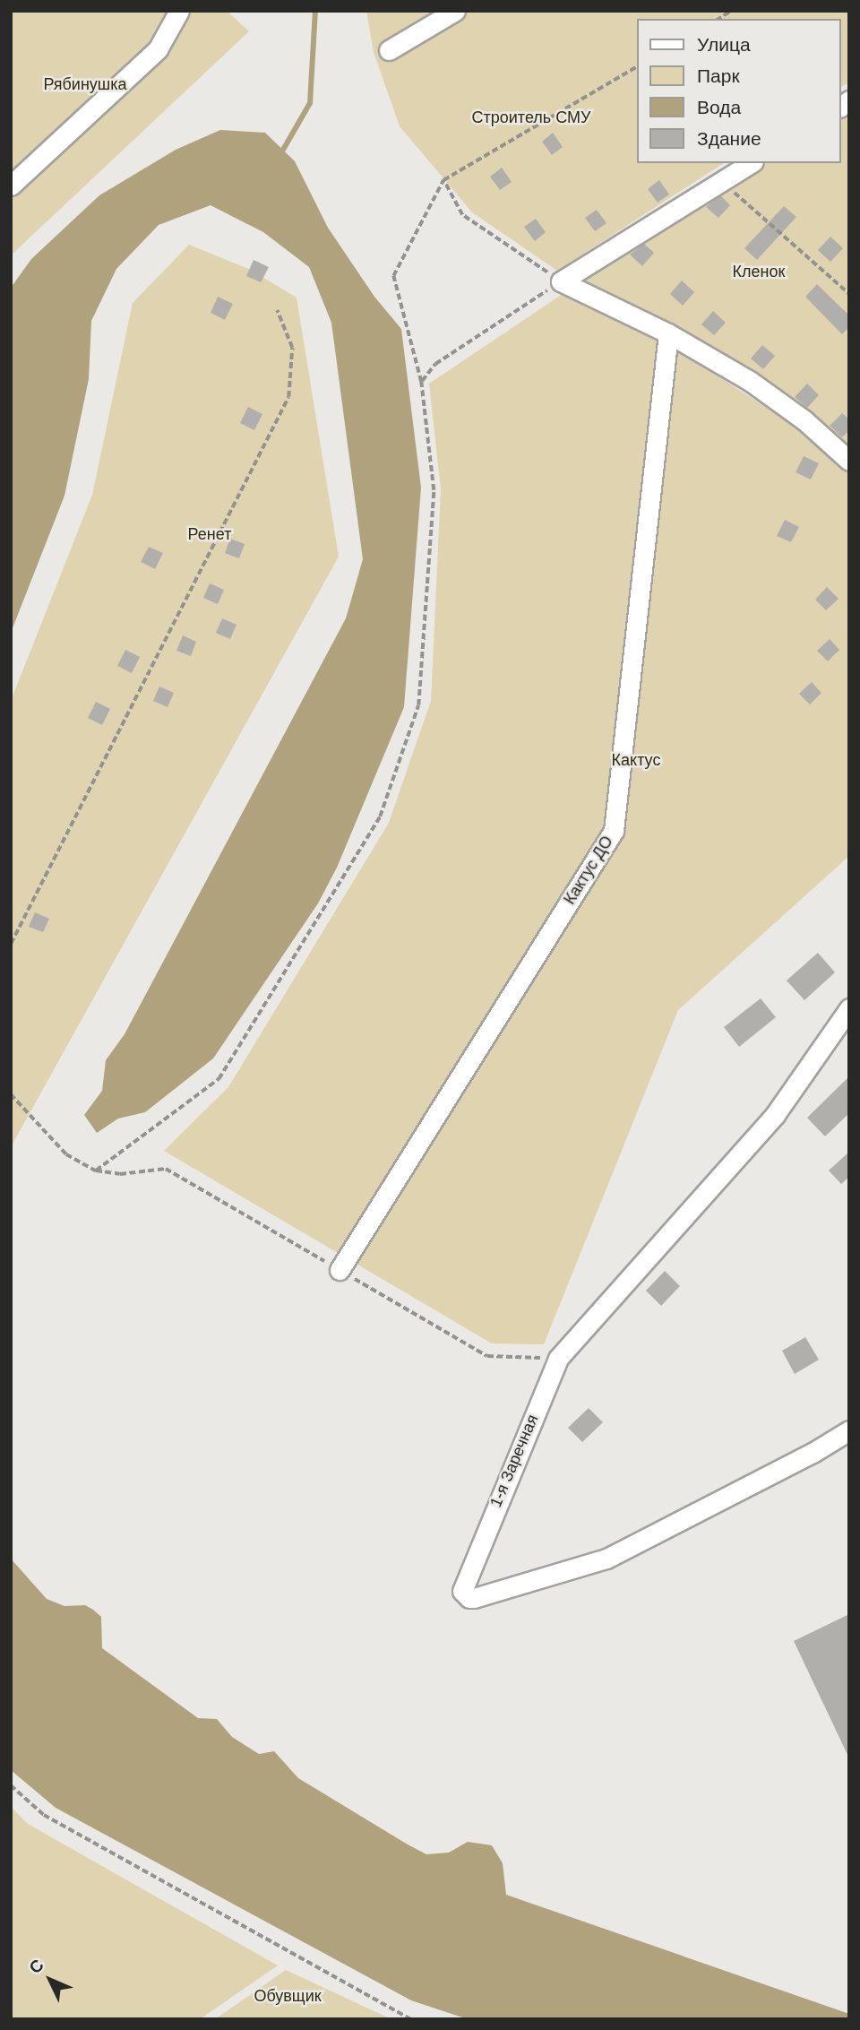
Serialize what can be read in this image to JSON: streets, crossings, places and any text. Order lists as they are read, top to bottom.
{
  "streets": {
    "street": ["Кактус ДО", "1-я Заречная"]
  },
  "parks": [
    "Рябинушка",
    "Строитель СМУ",
    "Кленок",
    "Ренет",
    "Кактус",
    "Обувщик"
  ],
  "legend": [
    "Улица",
    "Парк",
    "Вода",
    "Здание"
  ],
  "north": "top left"
}
